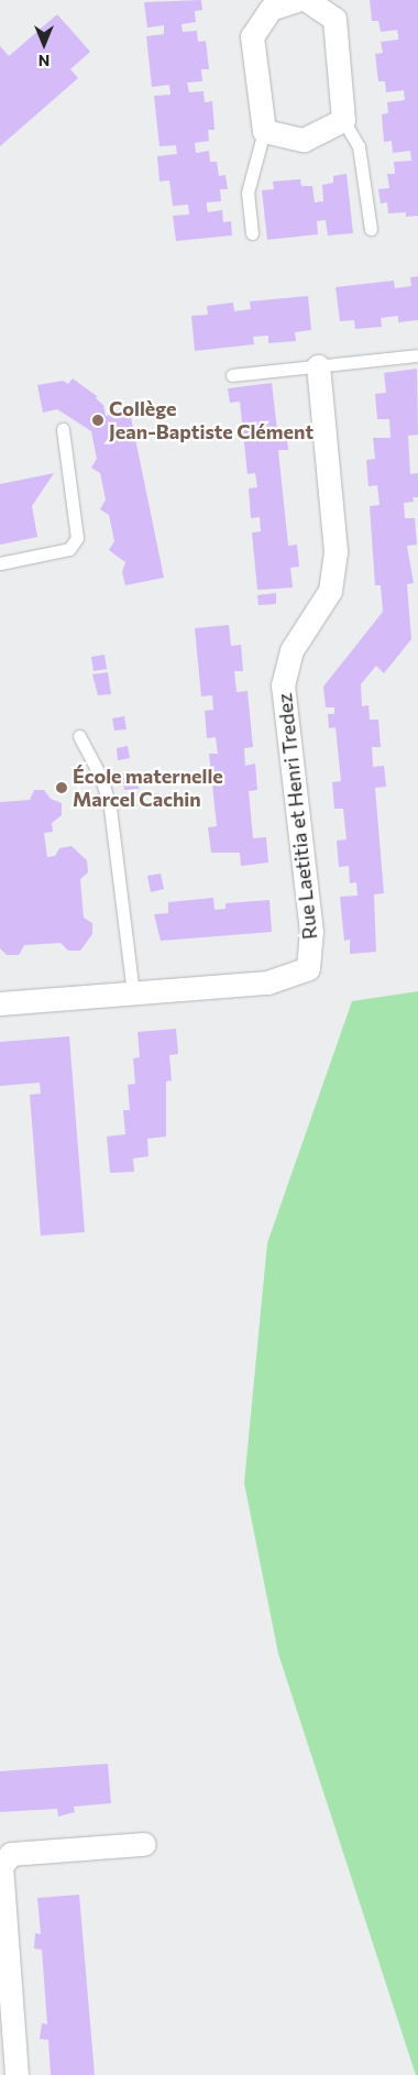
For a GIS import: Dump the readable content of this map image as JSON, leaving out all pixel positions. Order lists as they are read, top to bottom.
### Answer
{
  "streets": {
    "street": ["Rue Laetitia et Henri Tredez"]
  },
  "places": ["Collège Jean-Baptiste Clément", "École maternelle Marcel Cachin"],
  "north": "bottom"
}
